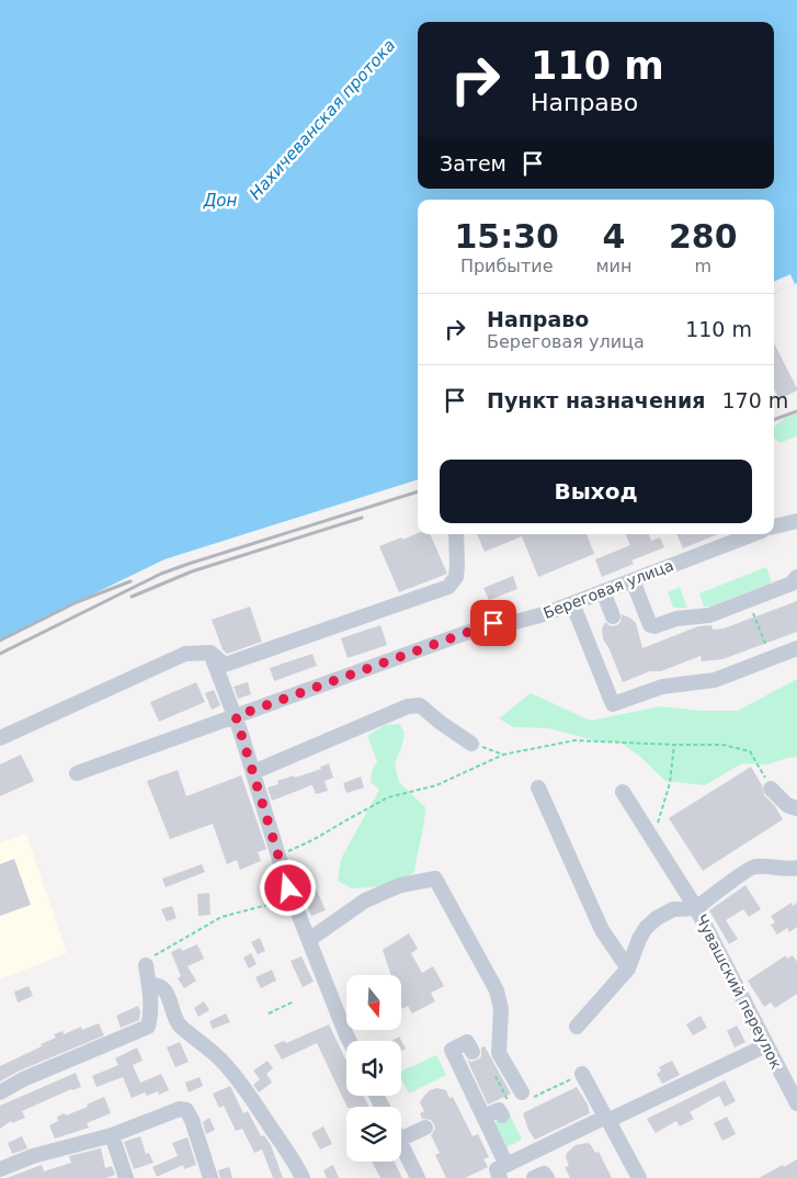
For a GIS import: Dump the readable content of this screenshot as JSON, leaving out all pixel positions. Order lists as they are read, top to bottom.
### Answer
{
  "streets": {
    "street": ["Береговая улица", "Чувашский переулок"]
  },
  "water": ["Нахичеванская протока", "Дон"],
  "north": "bottom",
  "page": {
    "turn": ["110 m", "Направо"],
    "then": "Затем",
    "eta": [
      "15:30",
      "Прибытие",
      "4",
      "мин",
      "280",
      "m"
    ],
    "list": [
      {
        "name": "Направо",
        "note": "Береговая улица",
        "value": "110 m"
      },
      {
        "name": "Пункт назначения",
        "value": "170 m"
      }
    ],
    "buttons": "Выход"
  }
}
